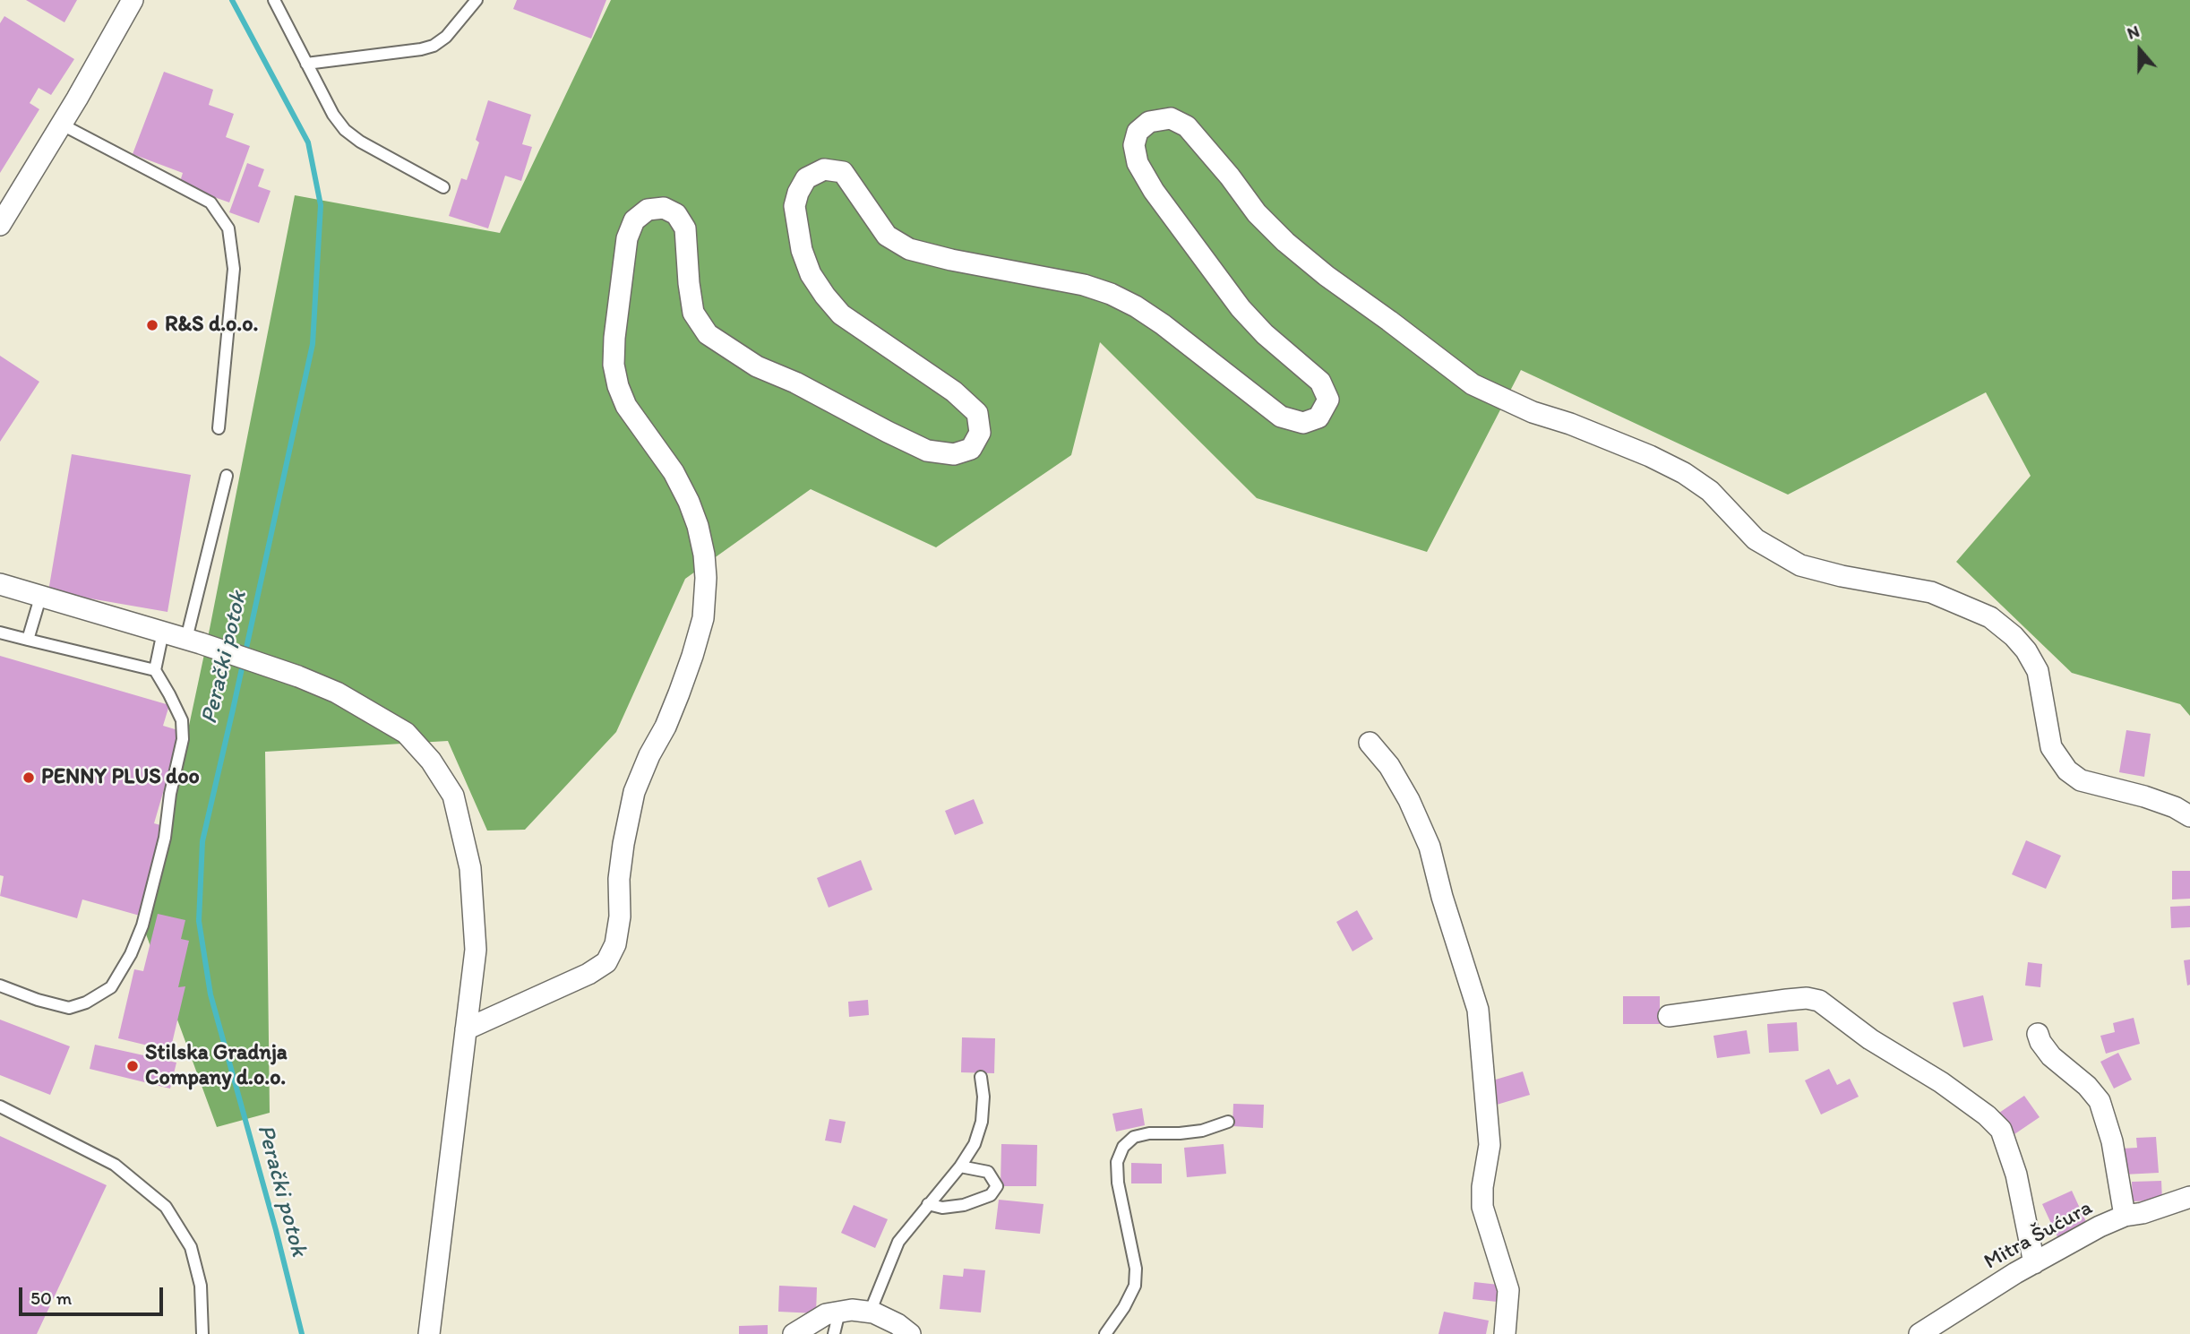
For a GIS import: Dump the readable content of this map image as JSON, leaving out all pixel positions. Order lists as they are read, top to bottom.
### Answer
{
  "streets": {
    "street": ["Mitra Šućura"]
  },
  "water": ["Perački potok"],
  "places": ["R&S d.o.o.", "PENNY PLUS doo", "Stilska Gradnja Company d.o.o."],
  "scale_bar": "50 m",
  "north": "top"
}
